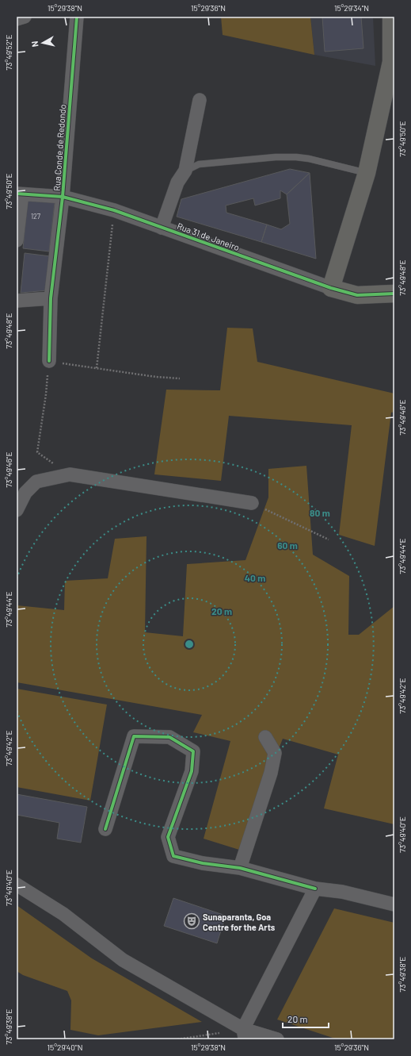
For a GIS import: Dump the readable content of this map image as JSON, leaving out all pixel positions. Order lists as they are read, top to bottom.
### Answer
{
  "streets": {
    "street": ["Rua Conde de Redondo", "Rua 31 de Janeiro"]
  },
  "crossings": [
    ["Rua Conde de Redondo", "Rua 31 de Janeiro"]
  ],
  "places": {
    "theatre": ["Sunaparanta, Goa Centre for the Arts"]
  },
  "house_numbers": ["127"],
  "scale_bar": "20 m",
  "north": "left",
  "coordinates": [
    "15°29'38\"N",
    "15°29'36\"N",
    "15°29'34\"N",
    "73°49'52\"E",
    "73°49'50\"E",
    "73°49'48\"E",
    "73°49'46\"E",
    "73°49'44\"E",
    "73°49'42\"E",
    "73°49'40\"E",
    "73°49'38\"E",
    "15°29'40\"N"
  ],
  "rings": [
    "80 m",
    "60 m",
    "40 m",
    "20 m"
  ]
}
